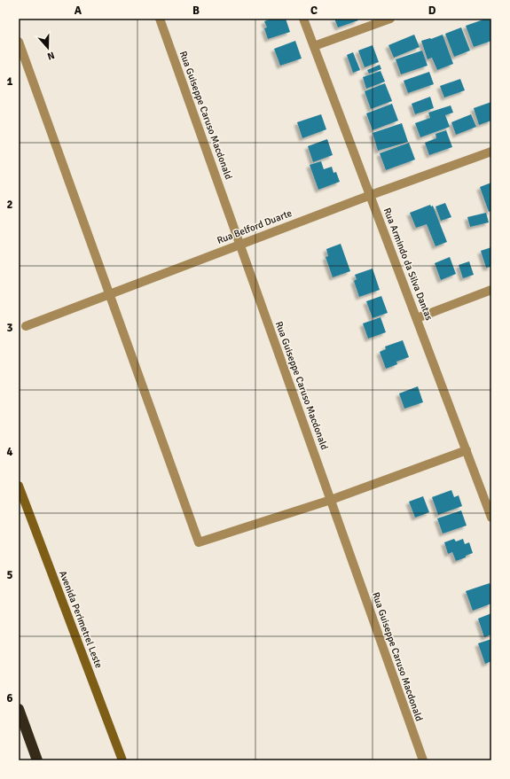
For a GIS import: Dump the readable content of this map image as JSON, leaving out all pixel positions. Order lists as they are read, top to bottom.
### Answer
{
  "streets": {
    "street": [
      "Rua Guiseppe Caruso Macdonald",
      "Rua Belford Duarte",
      "Rua Armindo da Silva Dantas",
      "Avenida Perimetrel Leste"
    ]
  },
  "crossings": [
    ["Rua Guiseppe Caruso Macdonald", "Rua Belford Duarte"],
    ["Rua Belford Duarte", "Rua Armindo da Silva Dantas"]
  ],
  "north": "bottom",
  "grid": {
    "columns": [
      "A",
      "B",
      "C",
      "D"
    ],
    "rows": [
      "1",
      "2",
      "3",
      "4",
      "5",
      "6"
    ]
  }
}
